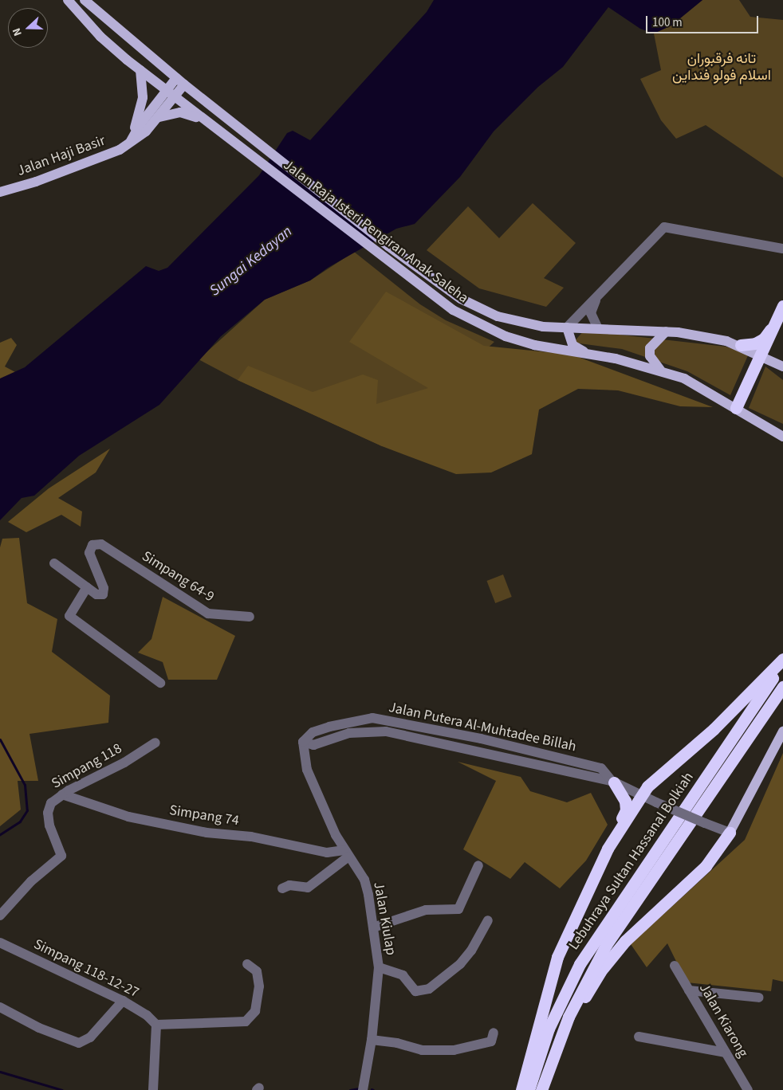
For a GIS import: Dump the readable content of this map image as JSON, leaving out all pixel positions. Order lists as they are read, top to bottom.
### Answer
{
  "streets": {
    "highway": ["Lebuhraya Sultan Hassanal Bolkiah"],
    "main road": ["Jalan Haji Basir", "Jalan Raja Isteri Pengiran Anak Saleha"],
    "street": [
      "Simpang 64-9",
      "Jalan Putera Al-Muhtadee Billah",
      "Simpang 118",
      "Simpang 74",
      "Jalan Kiulap",
      "Simpang 118-12-27",
      "Jalan Kiarong"
    ]
  },
  "crossings": [
    ["Jalan Haji Basir", "Jalan Raja Isteri Pengiran Anak Saleha"],
    ["Jalan Putera Al-Muhtadee Billah", "Jalan Kiulap"],
    ["Simpang 118", "Simpang 74"],
    ["Simpang 74", "Jalan Kiulap"]
  ],
  "water": ["Sungai Kedayan"],
  "parks": ["تانه فرقبوران اسلام فولو فنداين"],
  "scale_bar": "100 m",
  "north": "left"
}
